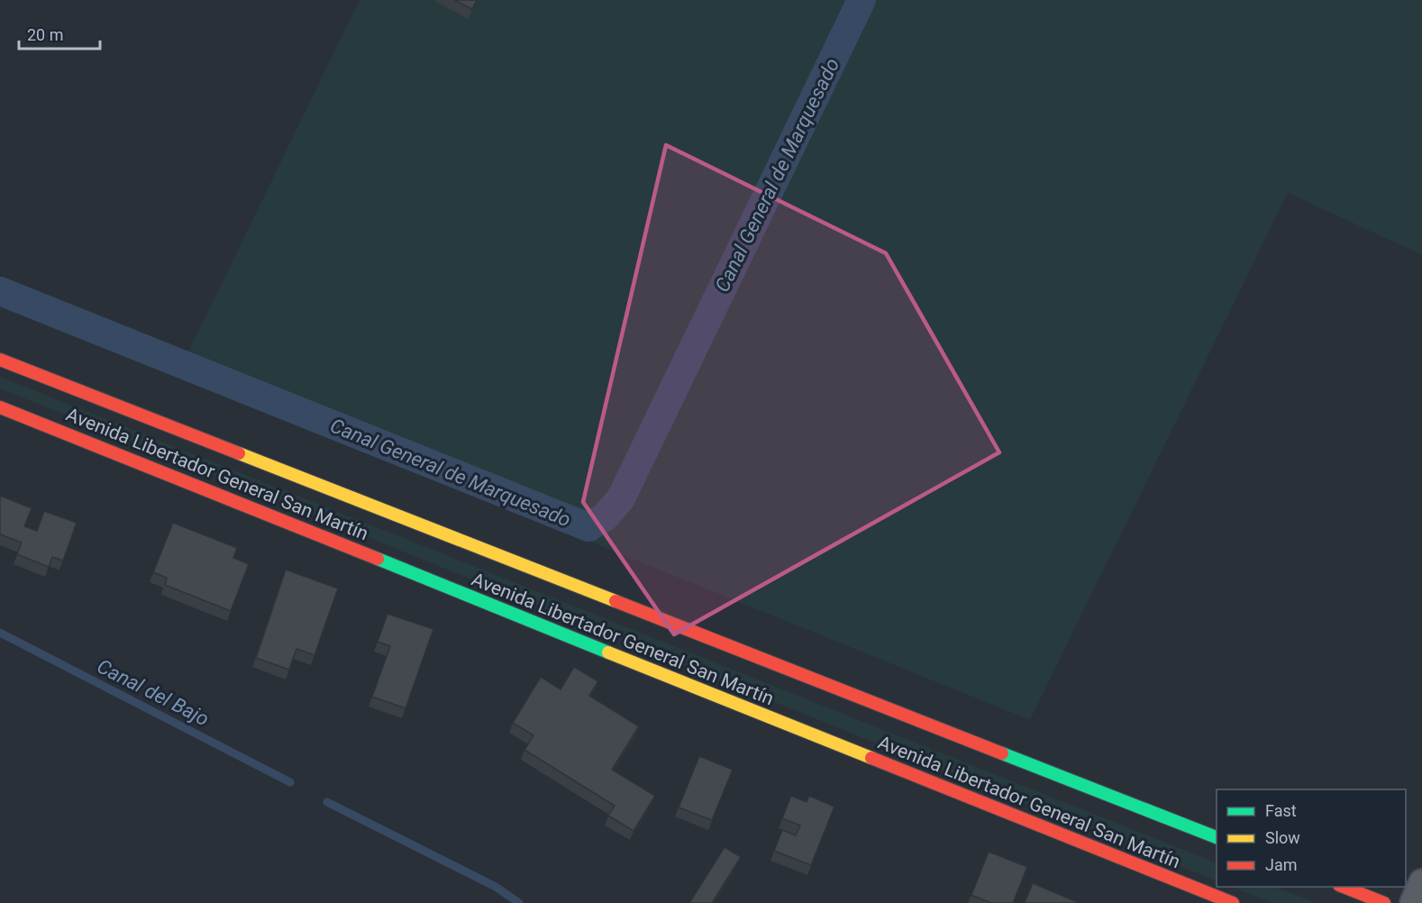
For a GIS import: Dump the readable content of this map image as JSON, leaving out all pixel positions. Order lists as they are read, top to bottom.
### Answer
{
  "streets": {
    "main road": ["Avenida Libertador General San Martín"]
  },
  "water": ["Canal General de Marquesado", "Canal del Bajo"],
  "legend": ["Fast", "Slow", "Jam"],
  "scale_bar": "20 m"
}
